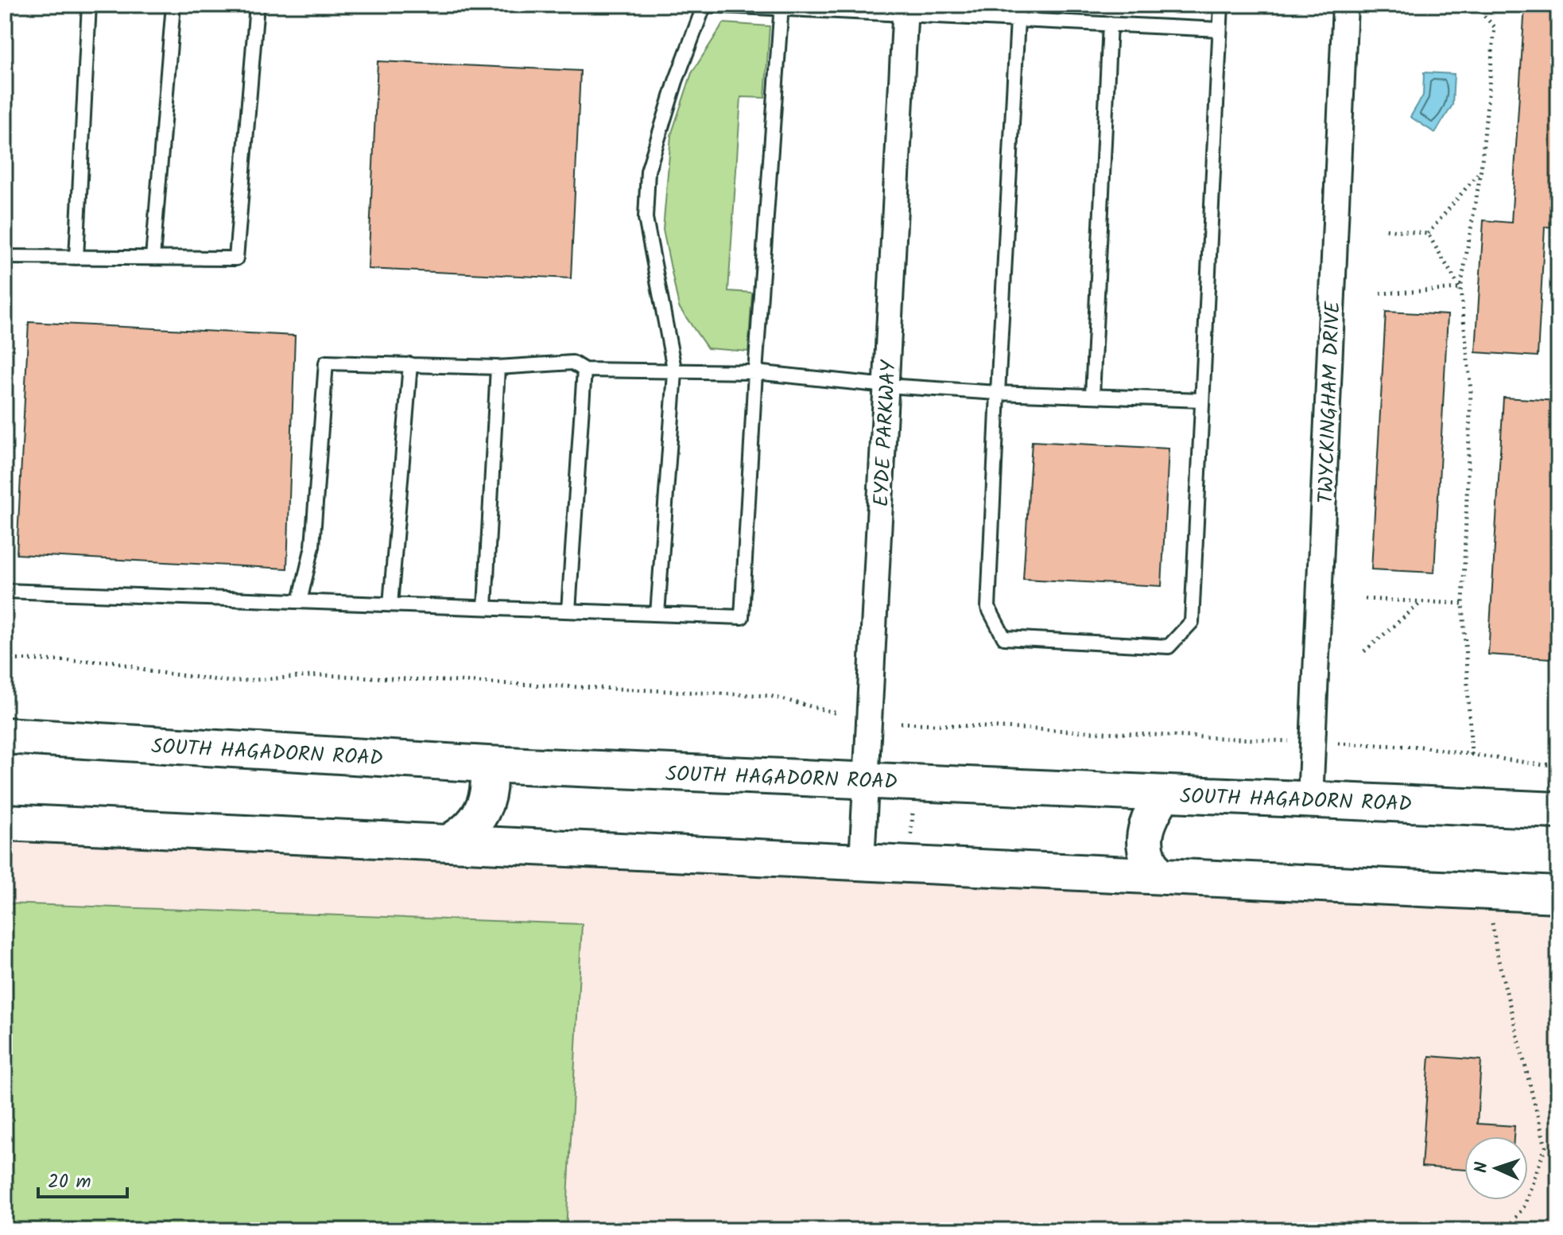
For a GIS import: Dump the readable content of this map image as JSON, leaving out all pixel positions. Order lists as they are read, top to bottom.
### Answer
{
  "streets": {
    "street": ["TWYCKINGHAM DRIVE", "EYDE PARKWAY", "SOUTH HAGADORN ROAD"]
  },
  "crossings": [
    ["TWYCKINGHAM DRIVE", "SOUTH HAGADORN ROAD"],
    ["EYDE PARKWAY", "SOUTH HAGADORN ROAD"]
  ],
  "scale_bar": "20 m",
  "north": "left"
}
